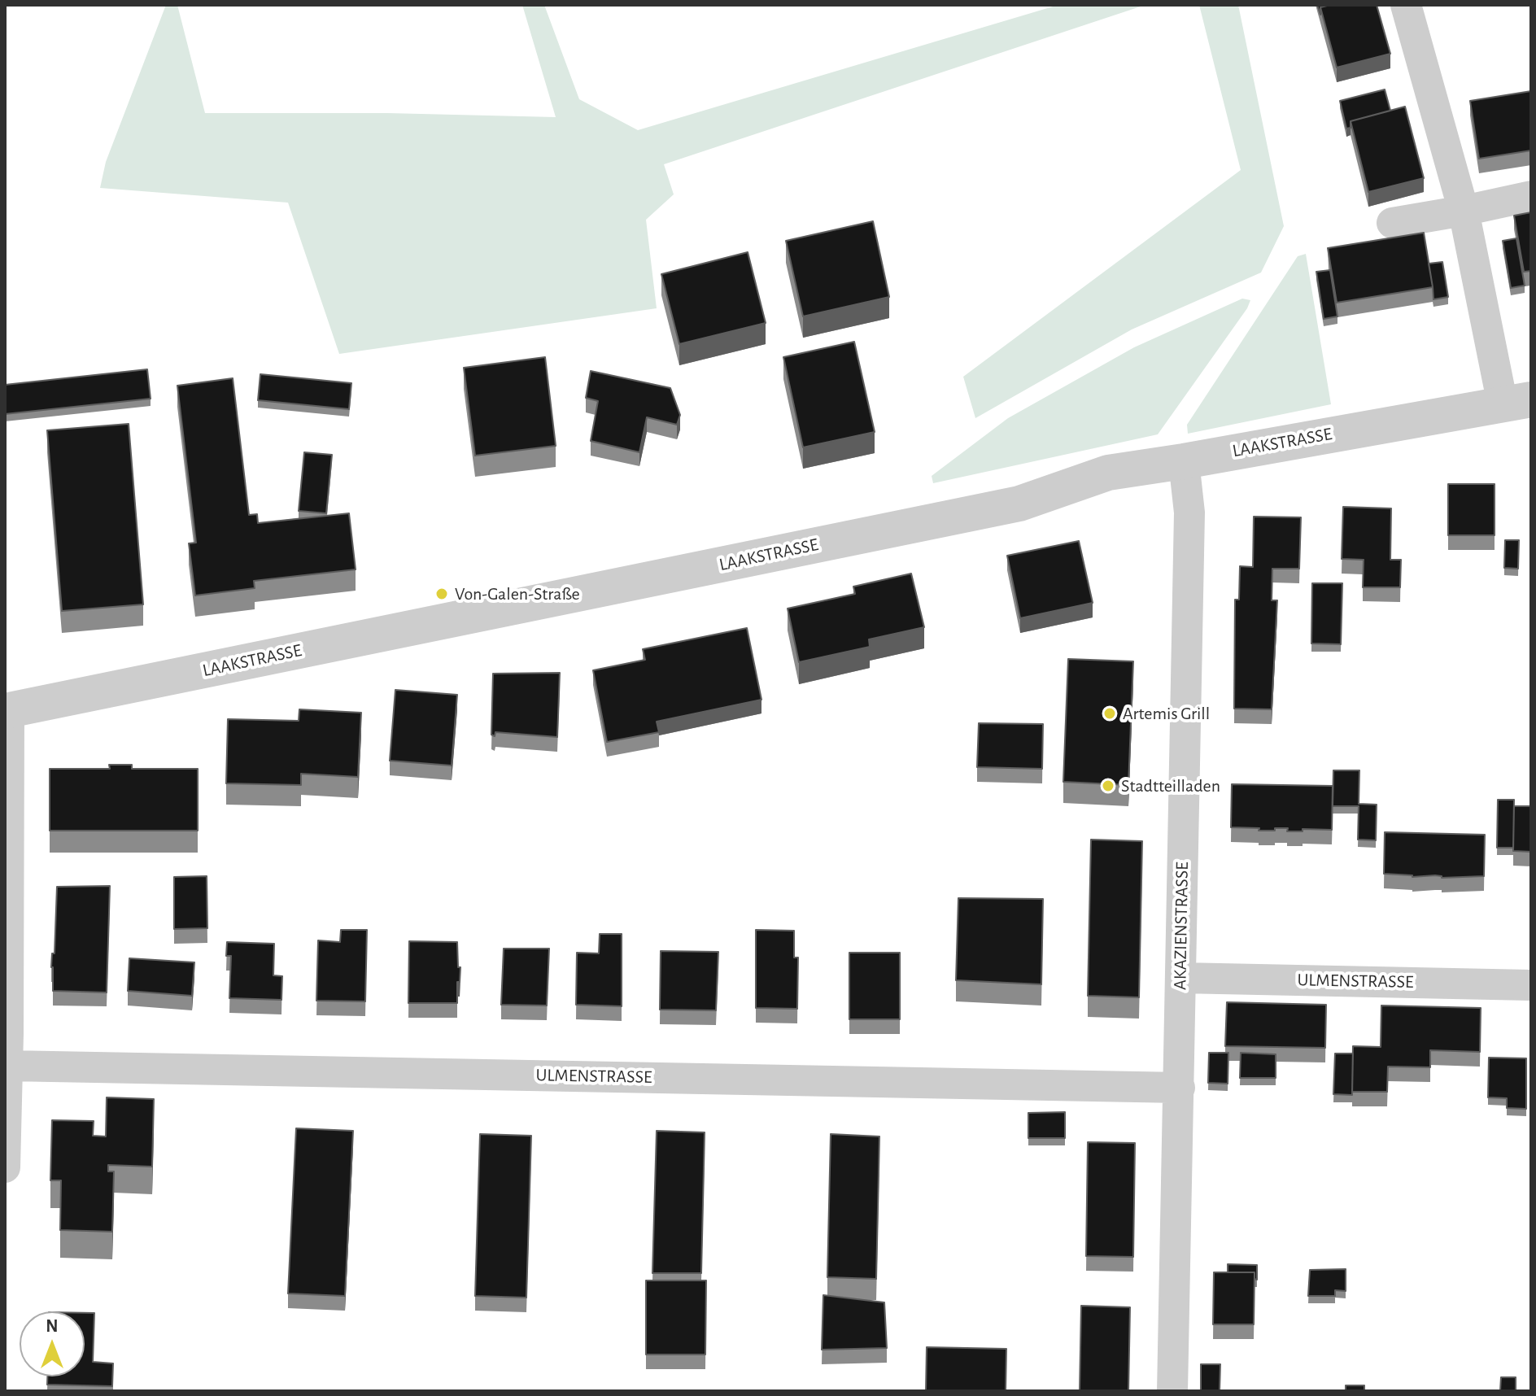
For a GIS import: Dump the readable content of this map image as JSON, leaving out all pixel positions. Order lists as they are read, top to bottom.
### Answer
{
  "streets": {
    "street": ["LAAKSTRASSE", "AKAZIENSTRASSE", "ULMENSTRASSE"]
  },
  "crossings": [
    ["LAAKSTRASSE", "AKAZIENSTRASSE"],
    ["AKAZIENSTRASSE", "ULMENSTRASSE"]
  ],
  "places": ["Von-Galen-Straße", "Artemis Grill", "Stadtteilladen"],
  "north": "top"
}
